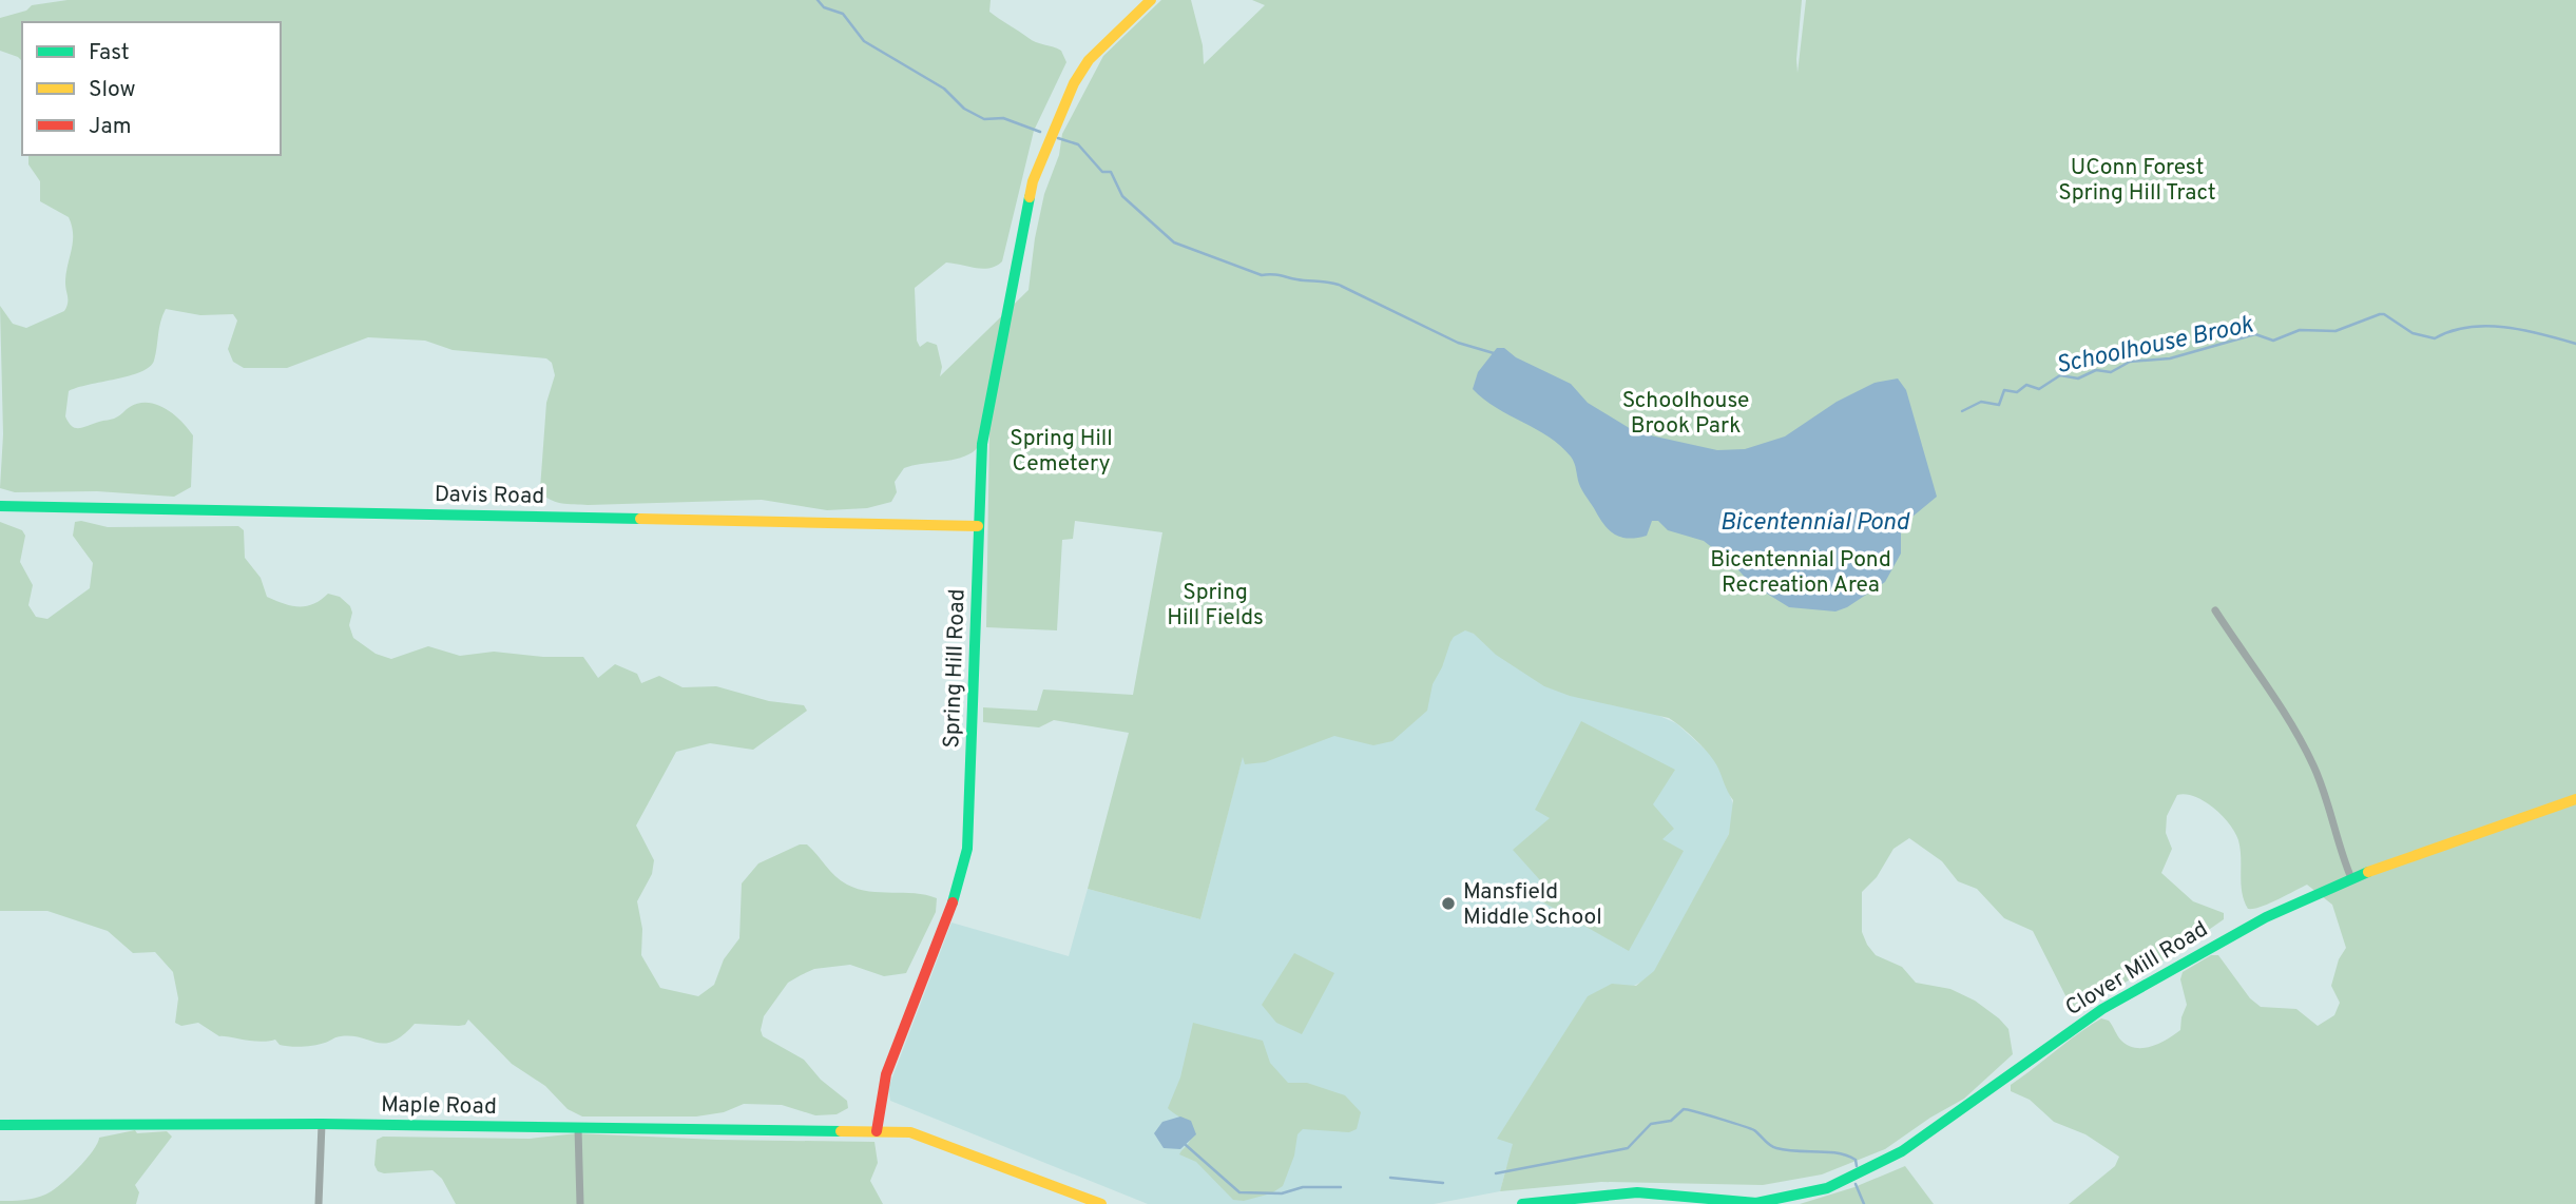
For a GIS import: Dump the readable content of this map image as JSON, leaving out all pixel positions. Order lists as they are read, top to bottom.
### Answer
{
  "streets": {
    "street": [
      "Davis Road",
      "Spring Hill Road",
      "Clover Mill Road",
      "Maple Road"
    ]
  },
  "crossings": [
    ["Davis Road", "Spring Hill Road"],
    ["Spring Hill Road", "Maple Road"]
  ],
  "water": ["Schoolhouse Brook", "Bicentennial Pond"],
  "parks": [
    "UConn Forest Spring Hill Tract",
    "Schoolhouse Brook Park",
    "Spring Hill Cemetery",
    "Bicentennial Pond Recreation Area",
    "Spring Hill Fields"
  ],
  "places": ["Mansfield Middle School"],
  "legend": ["Fast", "Slow", "Jam"]
}
